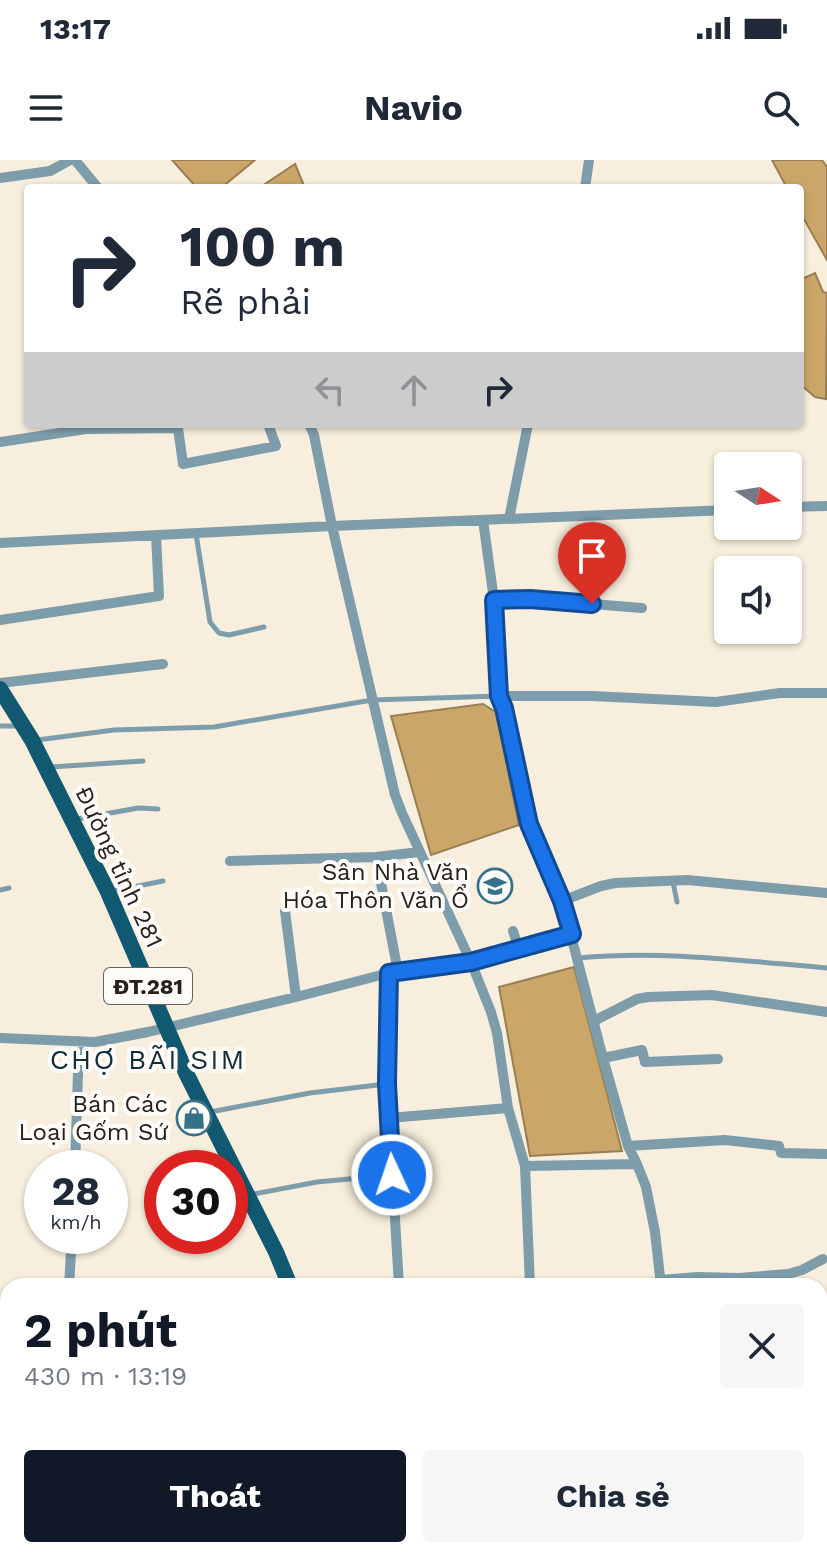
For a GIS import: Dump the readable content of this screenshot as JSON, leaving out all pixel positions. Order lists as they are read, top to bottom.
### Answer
{
  "streets": {
    "main road": ["Đường tỉnh 281", "ĐT.281"]
  },
  "districts": ["CHỢ BÃI SIM"],
  "places": {
    "school or university": ["Sân Nhà Văn Hóa Thôn Văn Ổ"],
    "shop": ["Bán Các Loại Gốm Sứ"]
  },
  "north": "right",
  "page": {
    "status": "13:17",
    "header": "Navio",
    "turn": ["100 m", "Rẽ phải"],
    "speed": "28 km/h",
    "limit": "30",
    "heading": ["2 phút", "430 m · 13:19"],
    "buttons": ["Thoát", "Chia sẻ"]
  }
}
